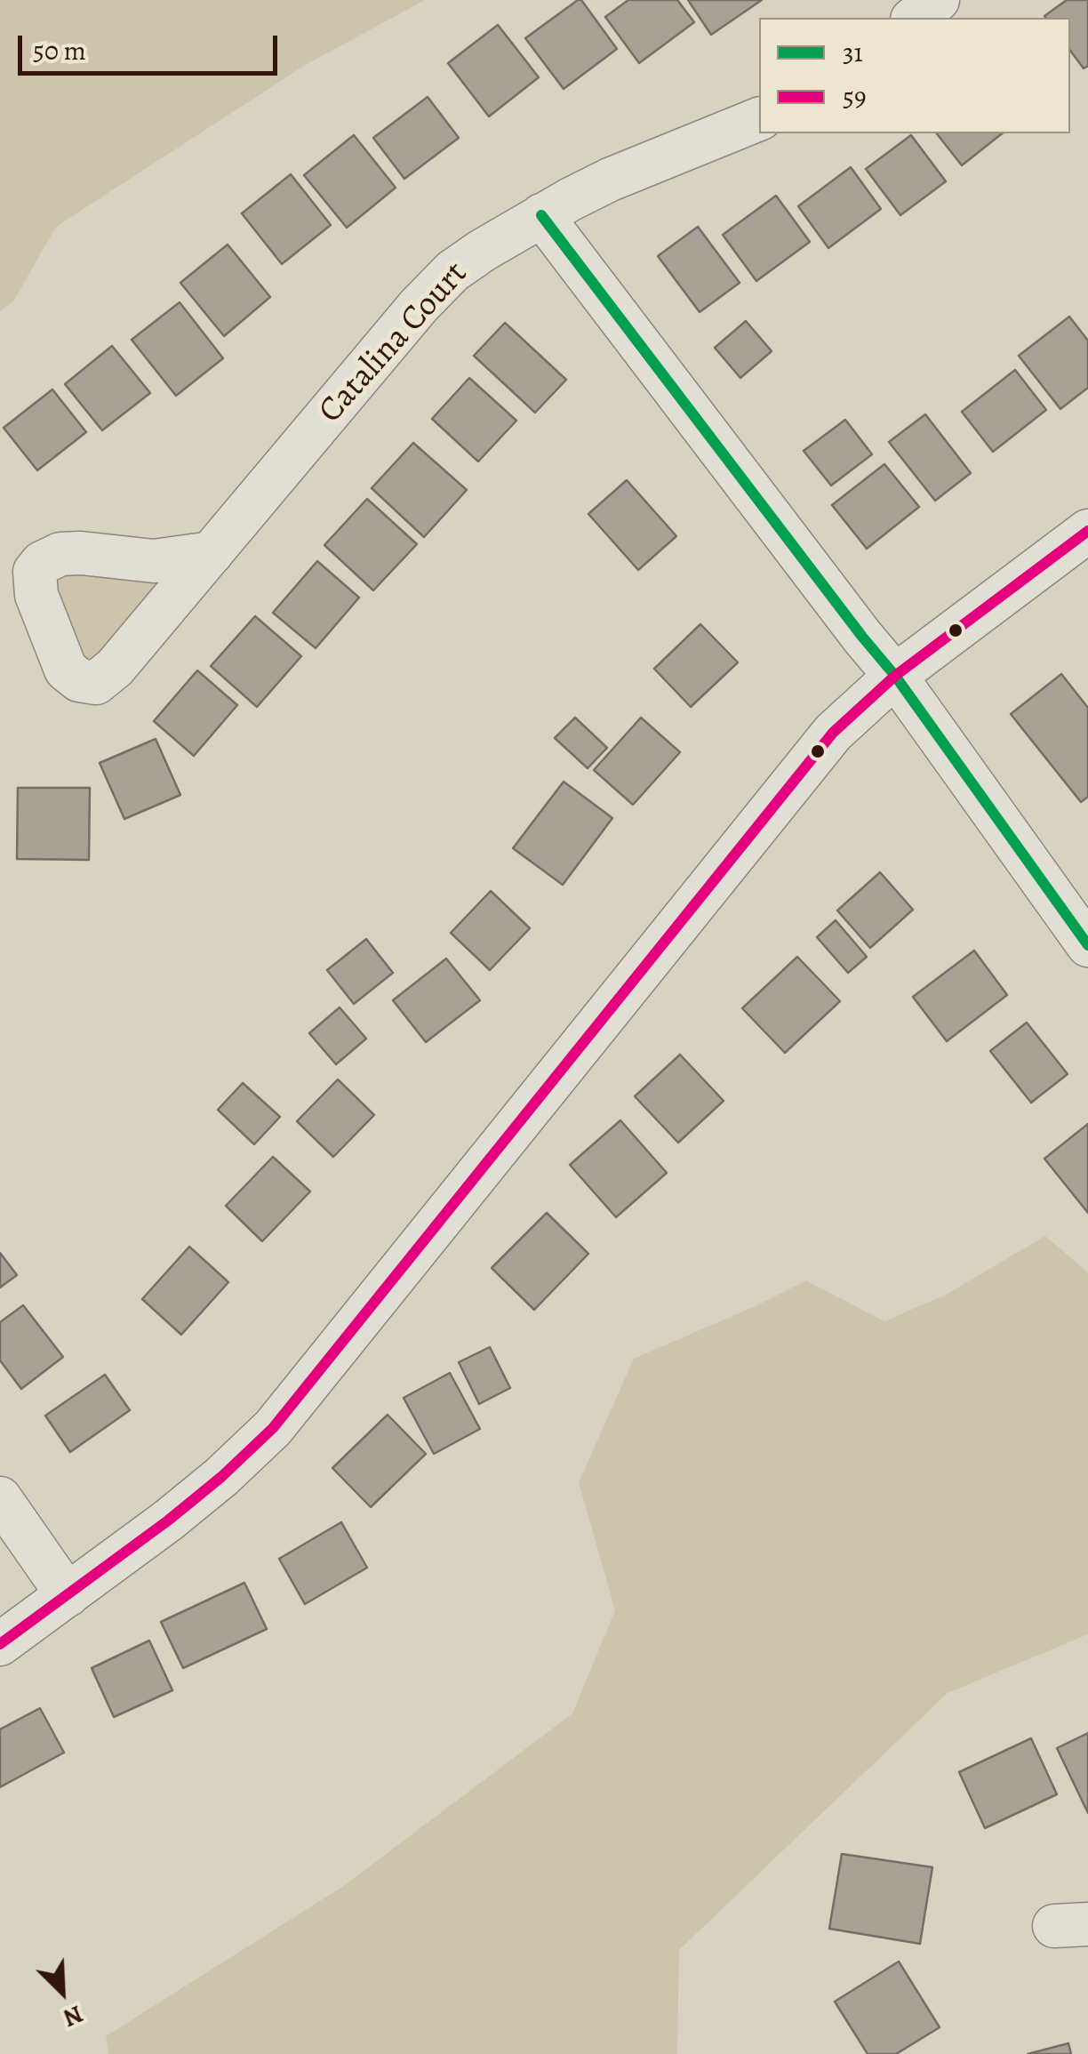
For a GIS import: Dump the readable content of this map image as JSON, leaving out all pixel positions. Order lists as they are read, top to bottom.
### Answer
{
  "streets": {
    "street": ["Catalina Court"]
  },
  "lines": ["transit line 31", "transit line 59"],
  "legend": ["31", "59"],
  "scale_bar": "50 m",
  "north": "bottom right"
}
